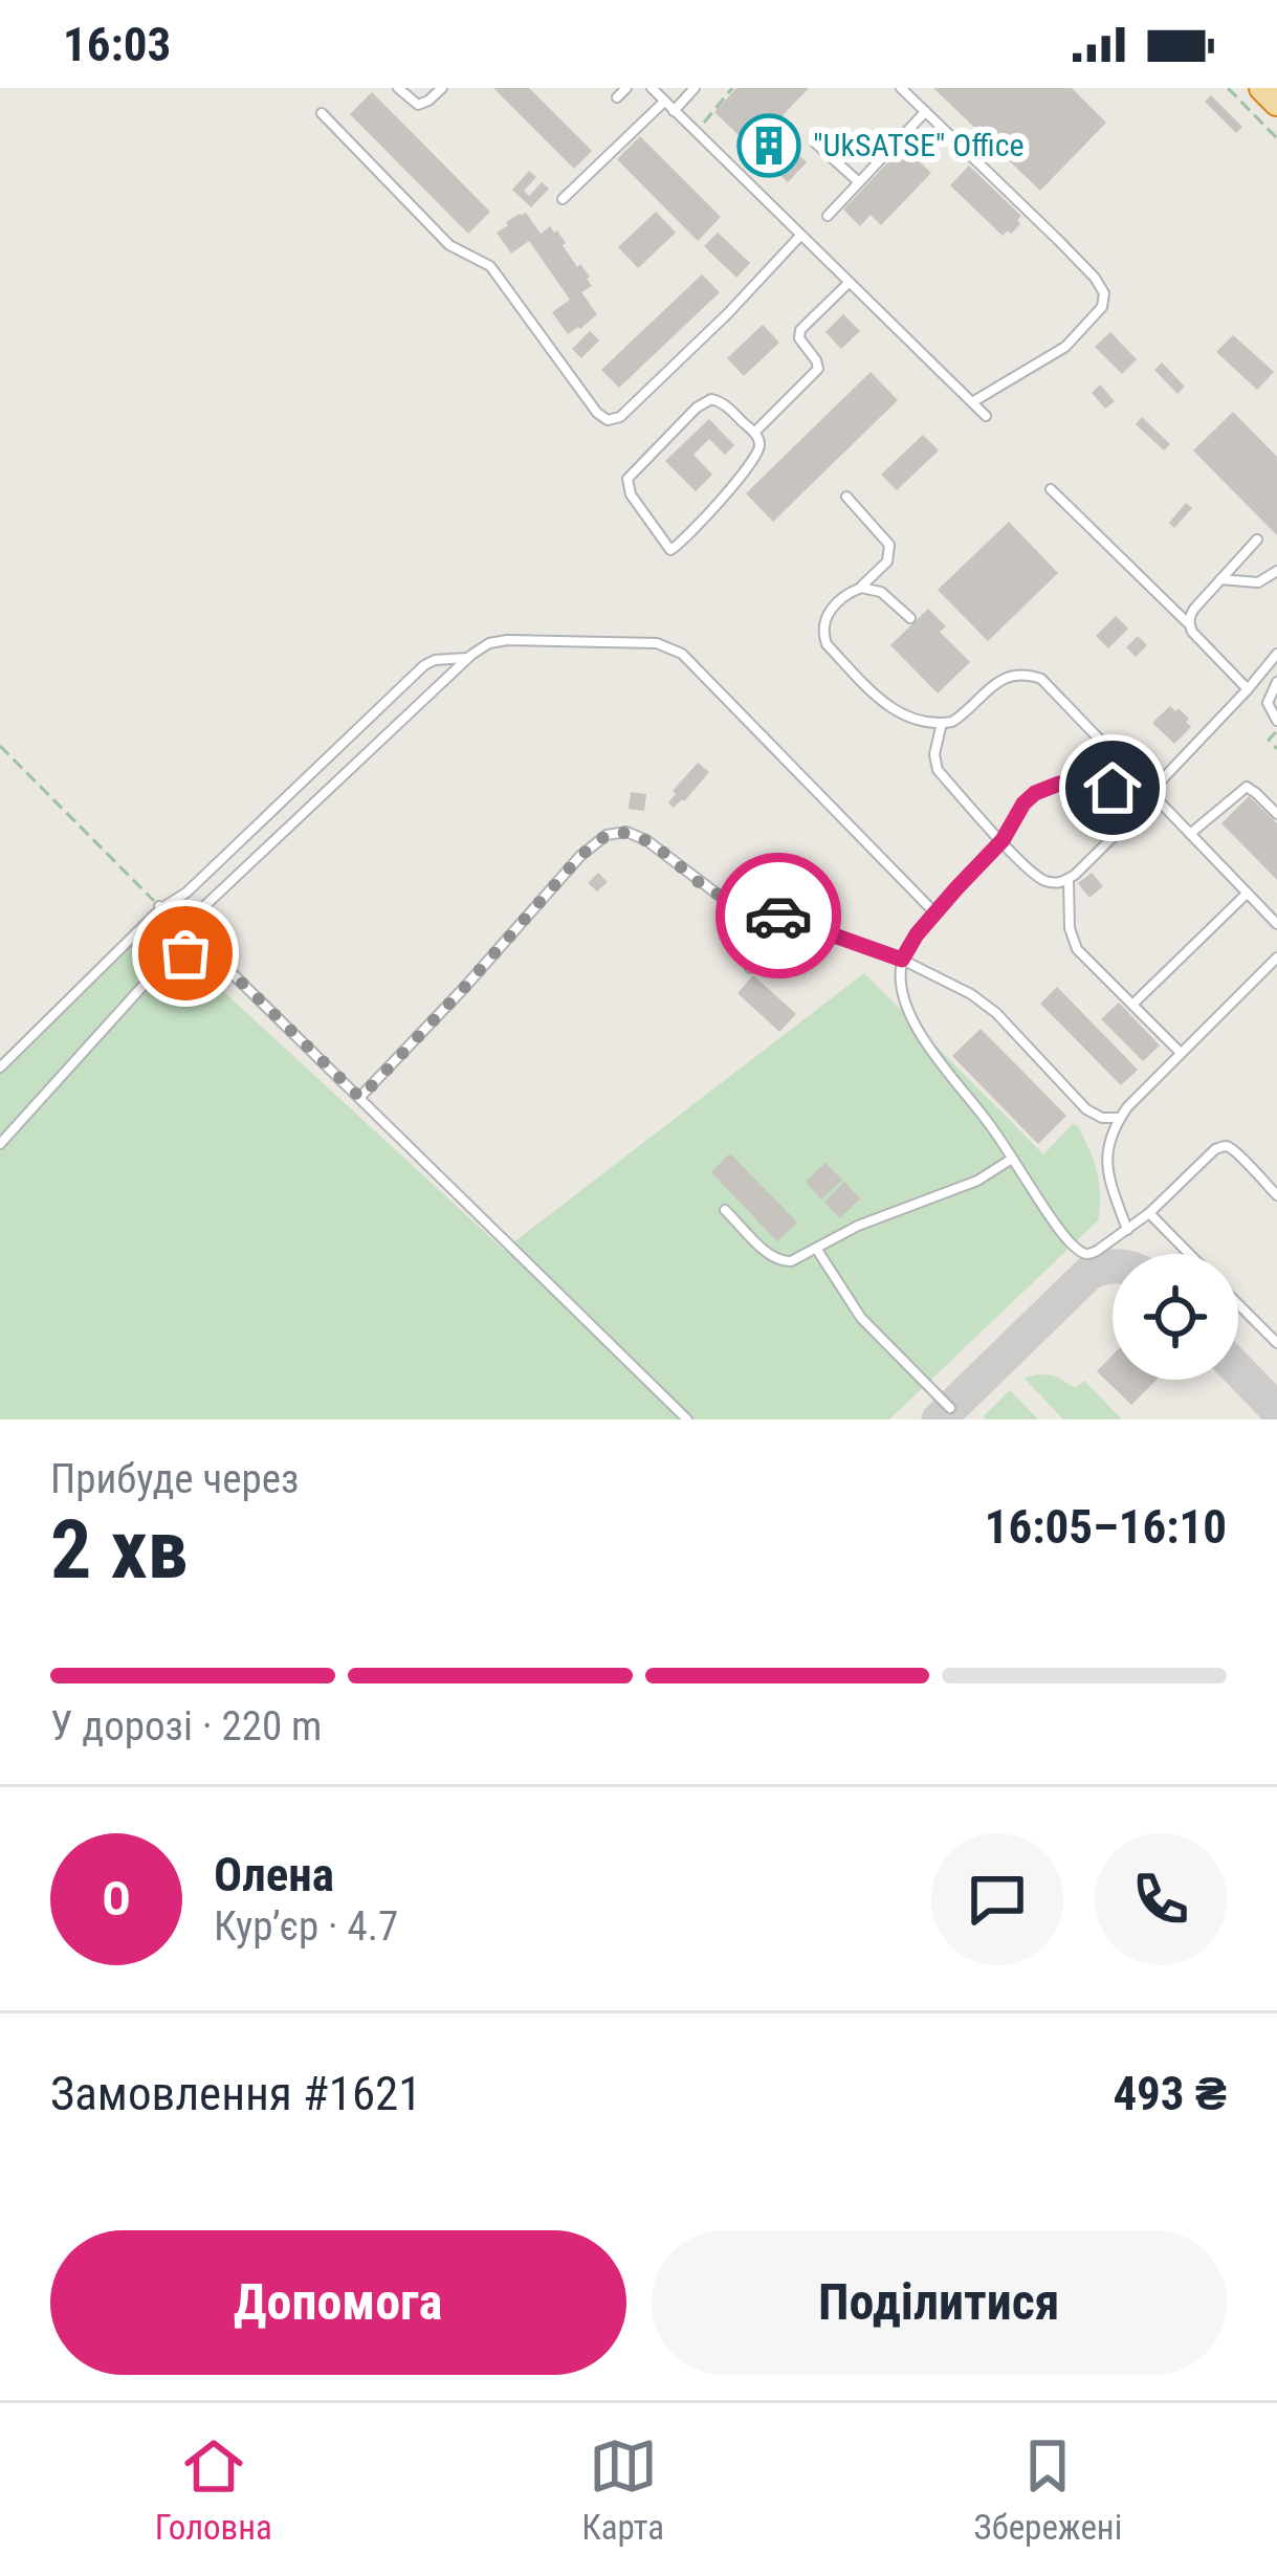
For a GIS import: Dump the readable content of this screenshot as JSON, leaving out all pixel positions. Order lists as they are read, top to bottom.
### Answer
{
  "places": {
    "building": ["\"UkSATSE\" Office"]
  },
  "page": {
    "status": "16:03",
    "heading": ["2 хв", "Прибуде через", "16:05–16:10"],
    "panel": [
      "Олена",
      "Кур’єр · 4.7",
      "Замовлення #1621",
      "493 ₴"
    ],
    "bar": "У дорозі · 220 m",
    "round": "О",
    "buttons": ["Допомога", "Поділитися"],
    "tabs": ["Головна", "Карта", "Збережені"]
  }
}
